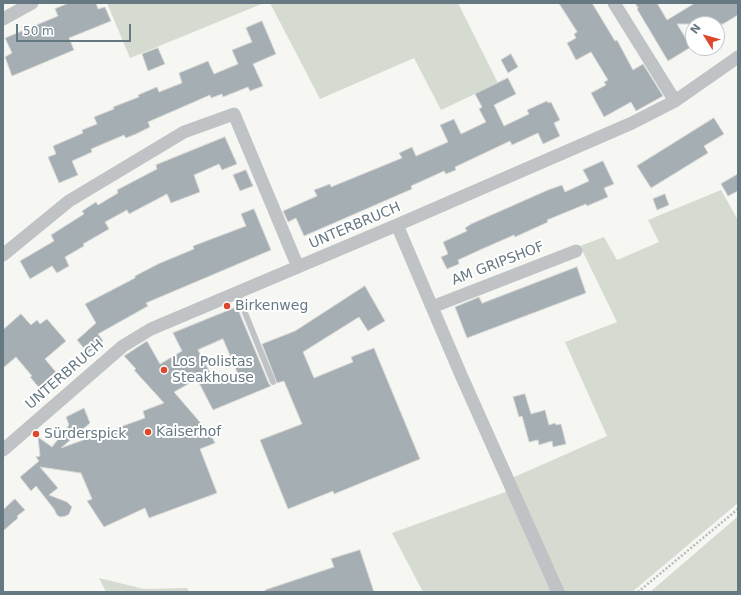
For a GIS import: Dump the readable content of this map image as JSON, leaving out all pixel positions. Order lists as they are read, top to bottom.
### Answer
{
  "streets": {
    "street": ["UNTERBRUCH", "AM GRIPSHOF"]
  },
  "places": [
    "Birkenweg",
    "Los Polistas Steakhouse",
    "Kaiserhof",
    "Sürderspick"
  ],
  "scale_bar": "50 m",
  "north": "top left"
}
